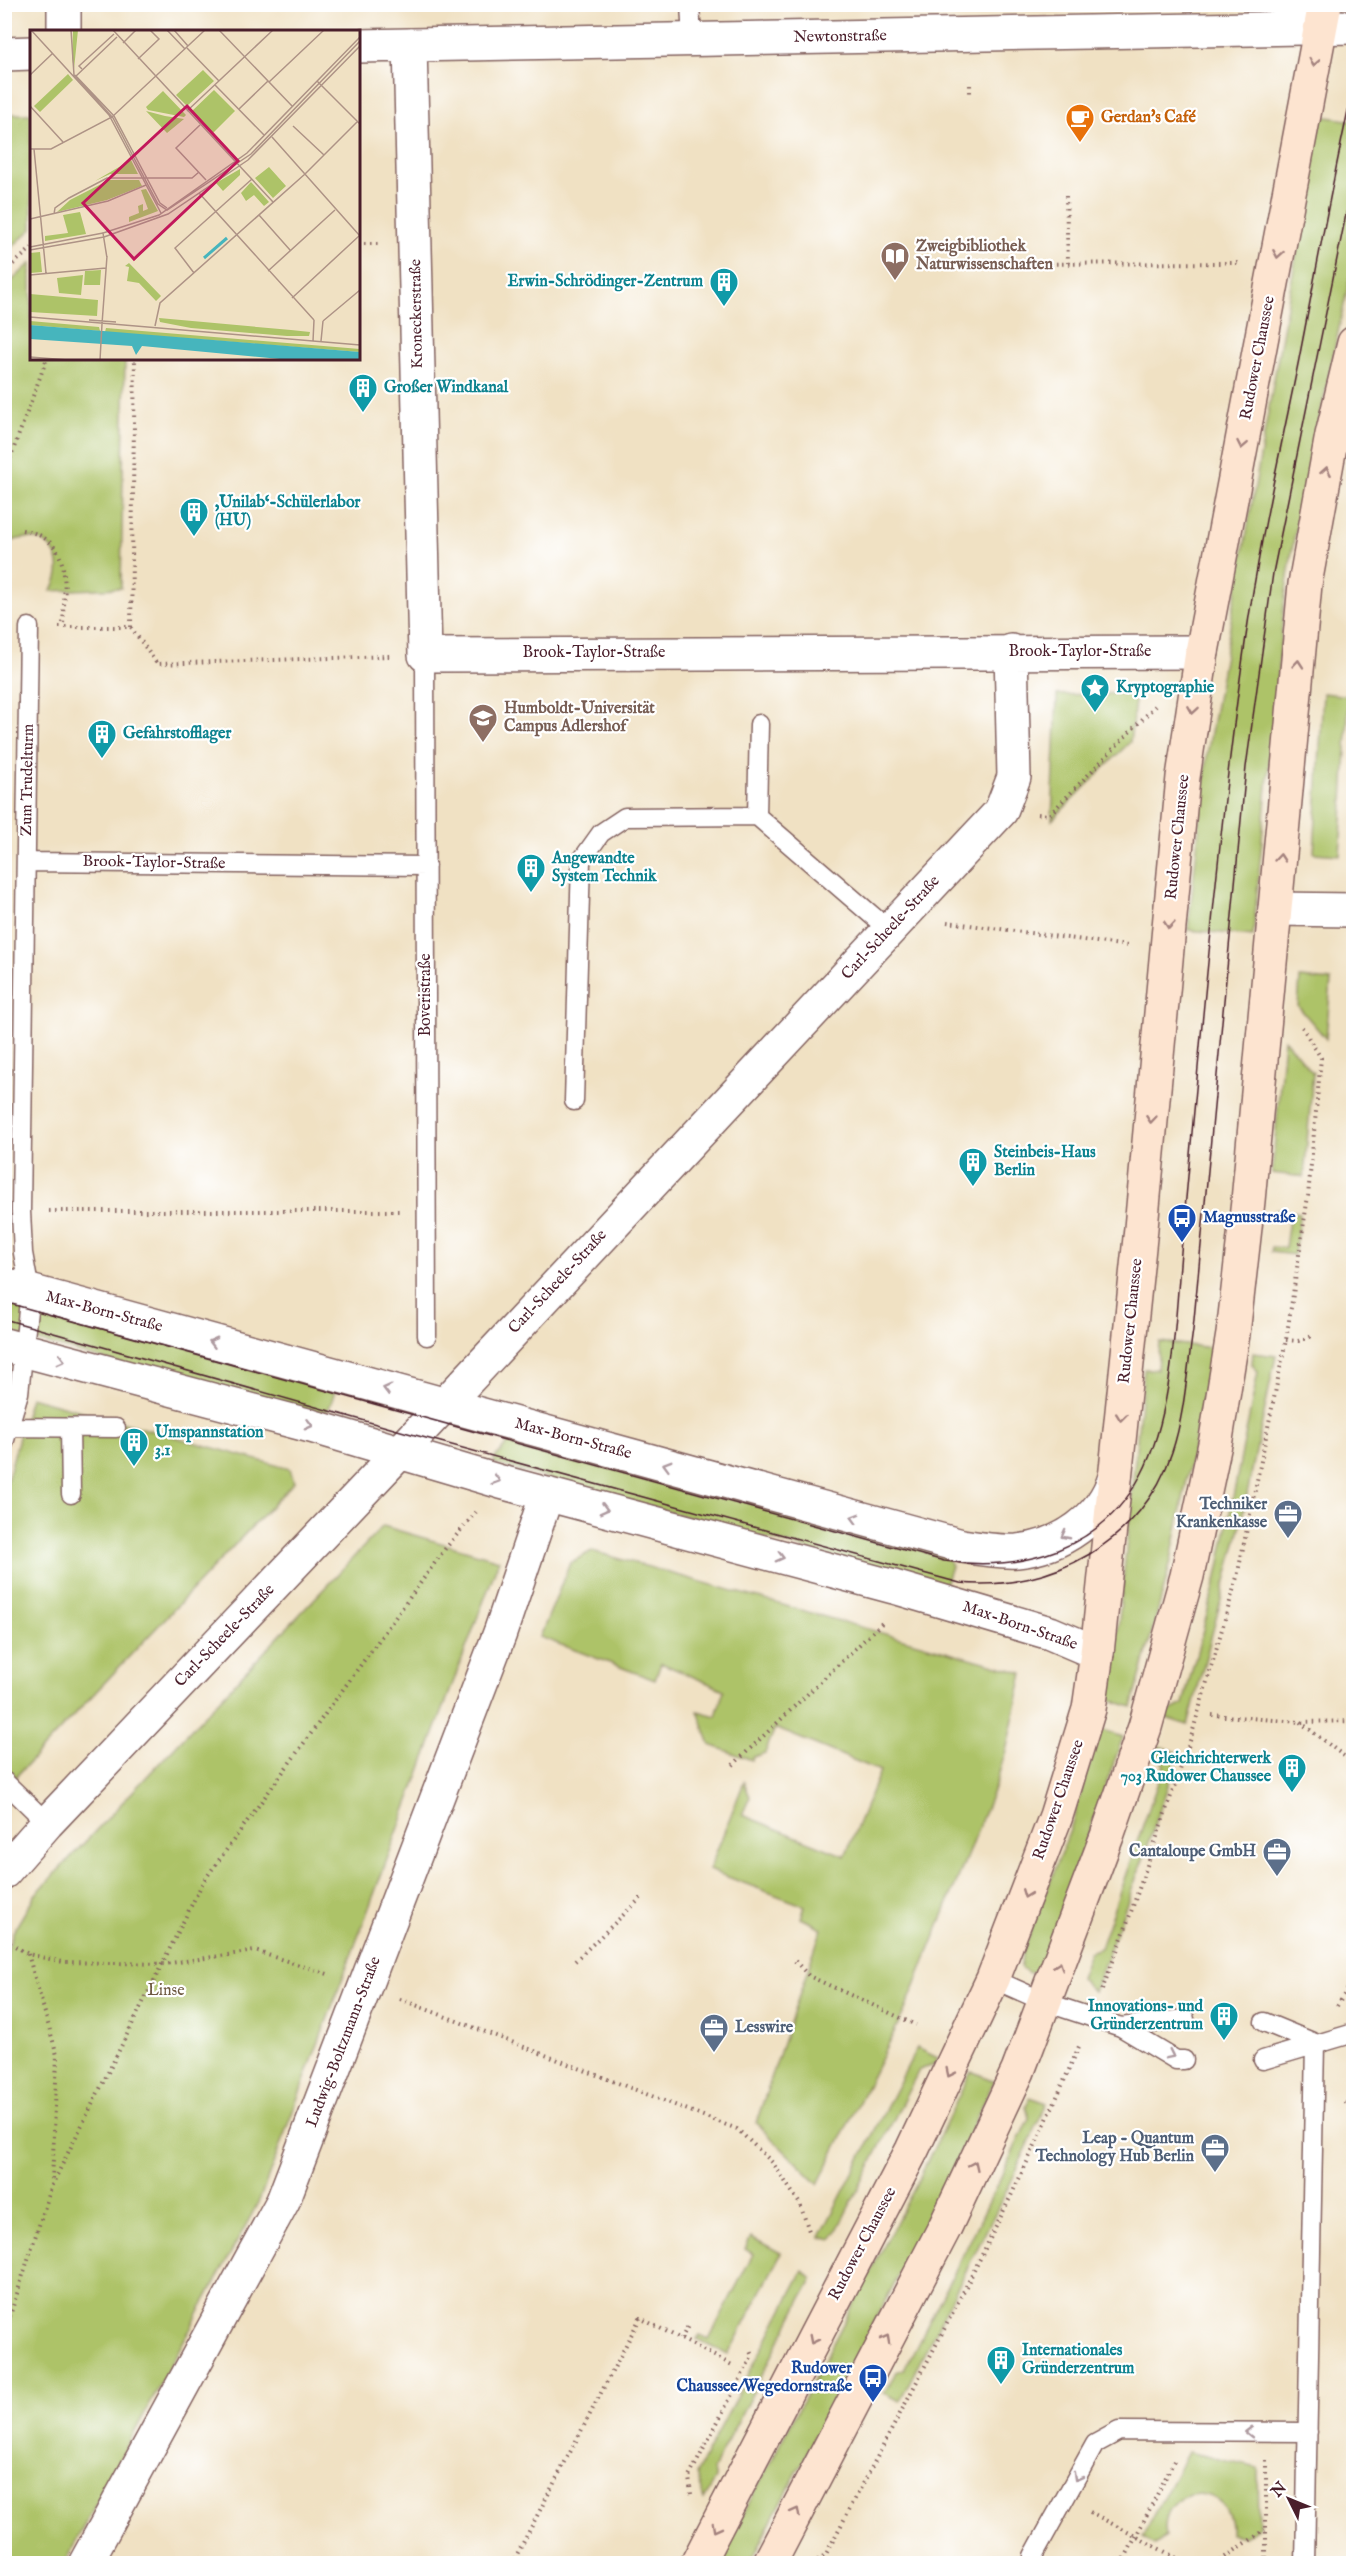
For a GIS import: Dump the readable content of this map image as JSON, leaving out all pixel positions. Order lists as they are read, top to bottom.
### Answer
{
  "streets": {
    "main road": ["Rudower Chaussee"],
    "street": [
      "Newtonstraße",
      "Kroneckerstraße",
      "Brook-Taylor-Straße",
      "Carl-Scheele-Straße",
      "Max-Born-Straße",
      "Ludwig-Boltzmann-Straße"
    ],
    "lane": ["Zum Trudelturm", "Boveristraße"]
  },
  "crossings": [
    ["Newtonstraße", "Kroneckerstraße"],
    ["Newtonstraße", "Rudower Chaussee"],
    ["Kroneckerstraße", "Brook-Taylor-Straße"],
    ["Kroneckerstraße", "Boveristraße"],
    ["Rudower Chaussee", "Brook-Taylor-Straße"],
    ["Rudower Chaussee", "Max-Born-Straße"],
    ["Brook-Taylor-Straße", "Zum Trudelturm"],
    ["Brook-Taylor-Straße", "Carl-Scheele-Straße"],
    ["Brook-Taylor-Straße", "Boveristraße"],
    ["Zum Trudelturm", "Max-Born-Straße"],
    ["Carl-Scheele-Straße", "Max-Born-Straße"],
    ["Max-Born-Straße", "Ludwig-Boltzmann-Straße"]
  ],
  "parks": ["Linse"],
  "places": {
    "cafe": ["Gerdan's Café"],
    "library": ["Zweigbibliothek Naturwissenschaften"],
    "building": [
      "Erwin-Schrödinger-Zentrum",
      "Großer Windkanal",
      "‚Unilab‘-Schülerlabor (HU)",
      "Gefahrstofflager",
      "Angewandte System Technik",
      "Steinbeis-Haus Berlin",
      "Umspannstation 3.1",
      "Gleichrichterwerk 703 Rudower Chaussee",
      "Innovations- und Gründerzentrum",
      "Internationales Gründerzentrum"
    ],
    "place": ["Kryptographie"],
    "school or university": ["Humboldt-Universität Campus Adlershof"],
    "bus stop": ["Magnusstraße", "Rudower Chaussee/Wegedornstraße"],
    "office": [
      "Techniker Krankenkasse",
      "Cantaloupe GmbH",
      "Lesswire",
      "Leap - Quantum Technology Hub Berlin"
    ]
  },
  "north": "top left"
}
